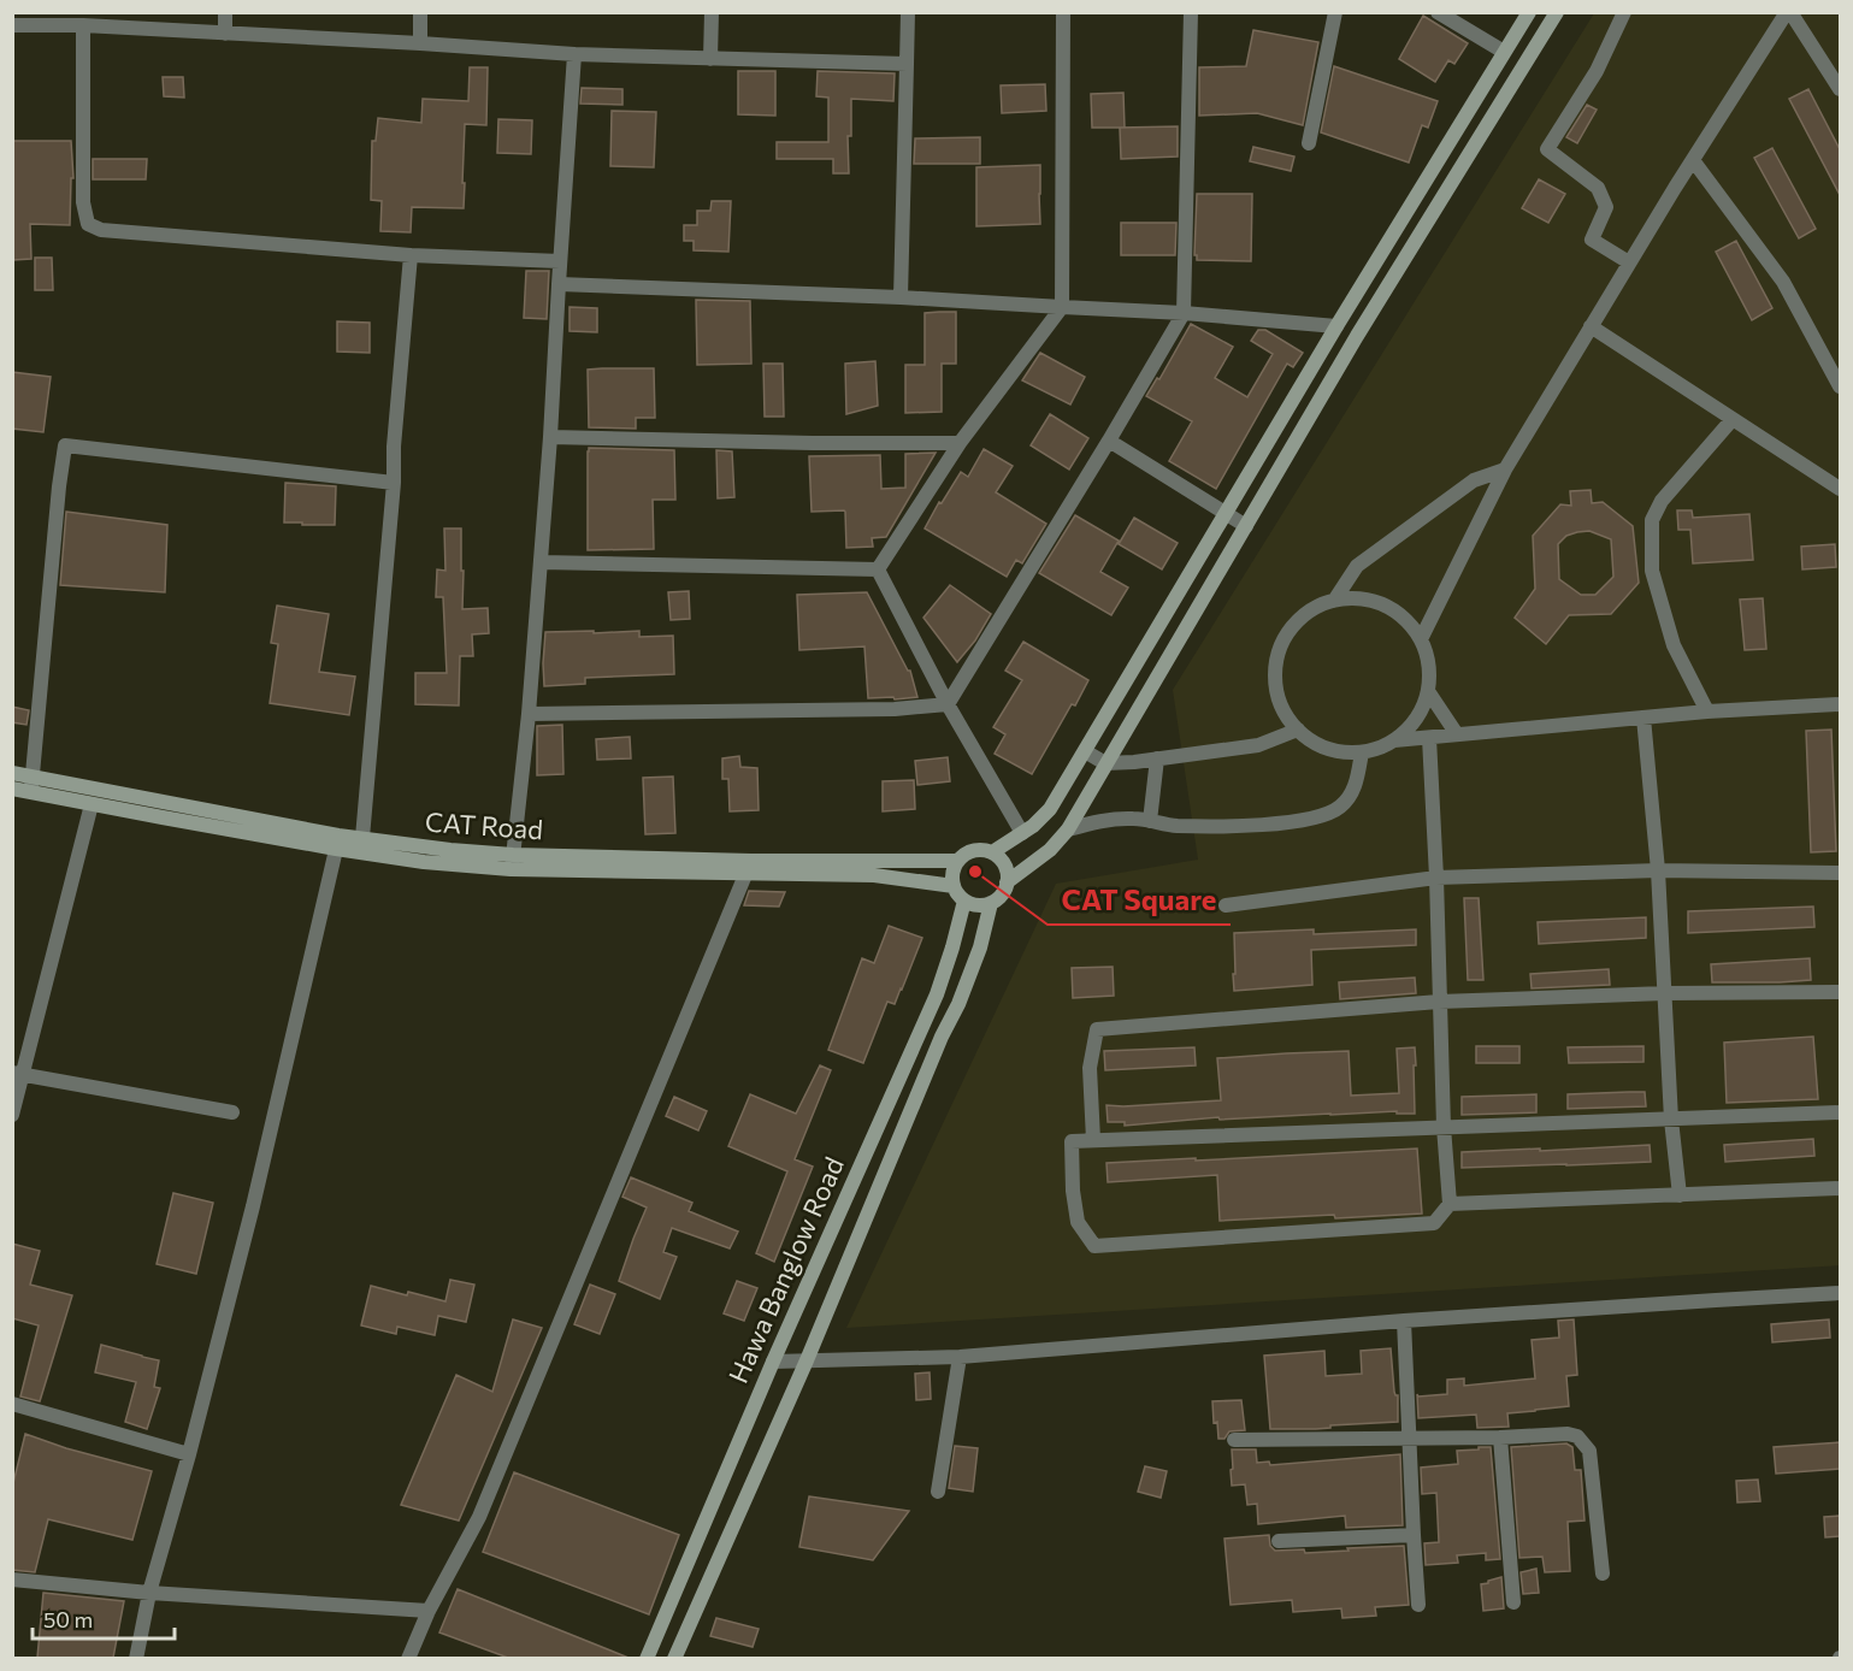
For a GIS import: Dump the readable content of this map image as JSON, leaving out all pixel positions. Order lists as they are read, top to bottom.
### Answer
{
  "streets": {
    "street": ["CAT Road", "Hawa Banglow Road"]
  },
  "crossings": [
    ["CAT Road", "Hawa Banglow Road"]
  ],
  "places": ["CAT Square"],
  "scale_bar": "50 m"
}
